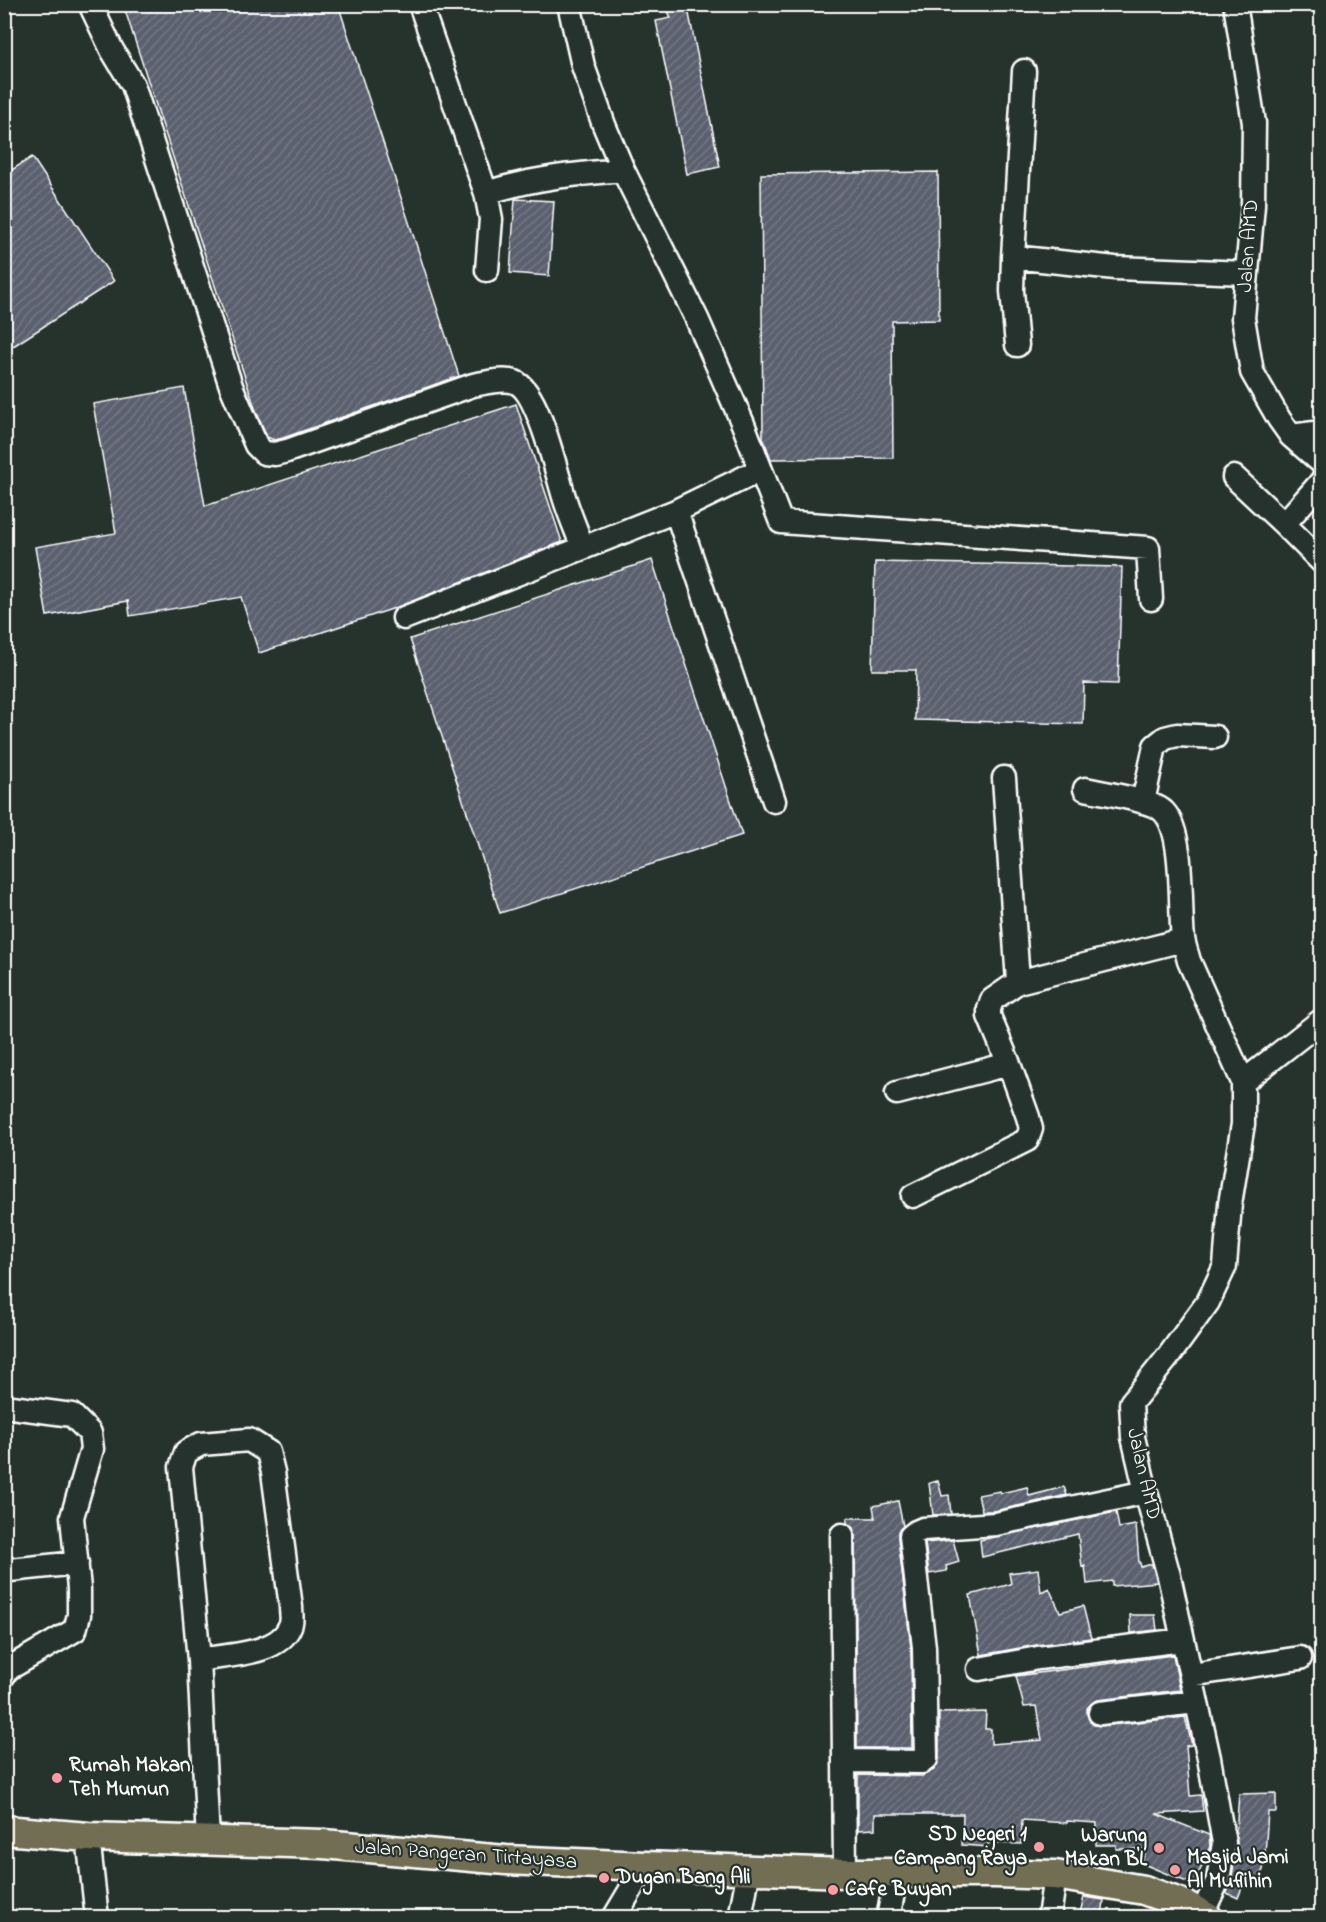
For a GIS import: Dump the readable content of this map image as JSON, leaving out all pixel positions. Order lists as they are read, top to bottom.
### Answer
{
  "streets": {
    "main road": ["Jalan Pangeran Tirtayasa"],
    "street": ["Jalan AMD"]
  },
  "crossings": [
    ["Jalan AMD", "Jalan Pangeran Tirtayasa"]
  ],
  "places": [
    "Rumah Makan Teh Mumun",
    "SD Negeri 1 Campang Raya",
    "Warung Makan BL",
    "Masjid Jami Al Muflihin",
    "Dugan Bang Ali",
    "Cafe Buyan"
  ]
}
